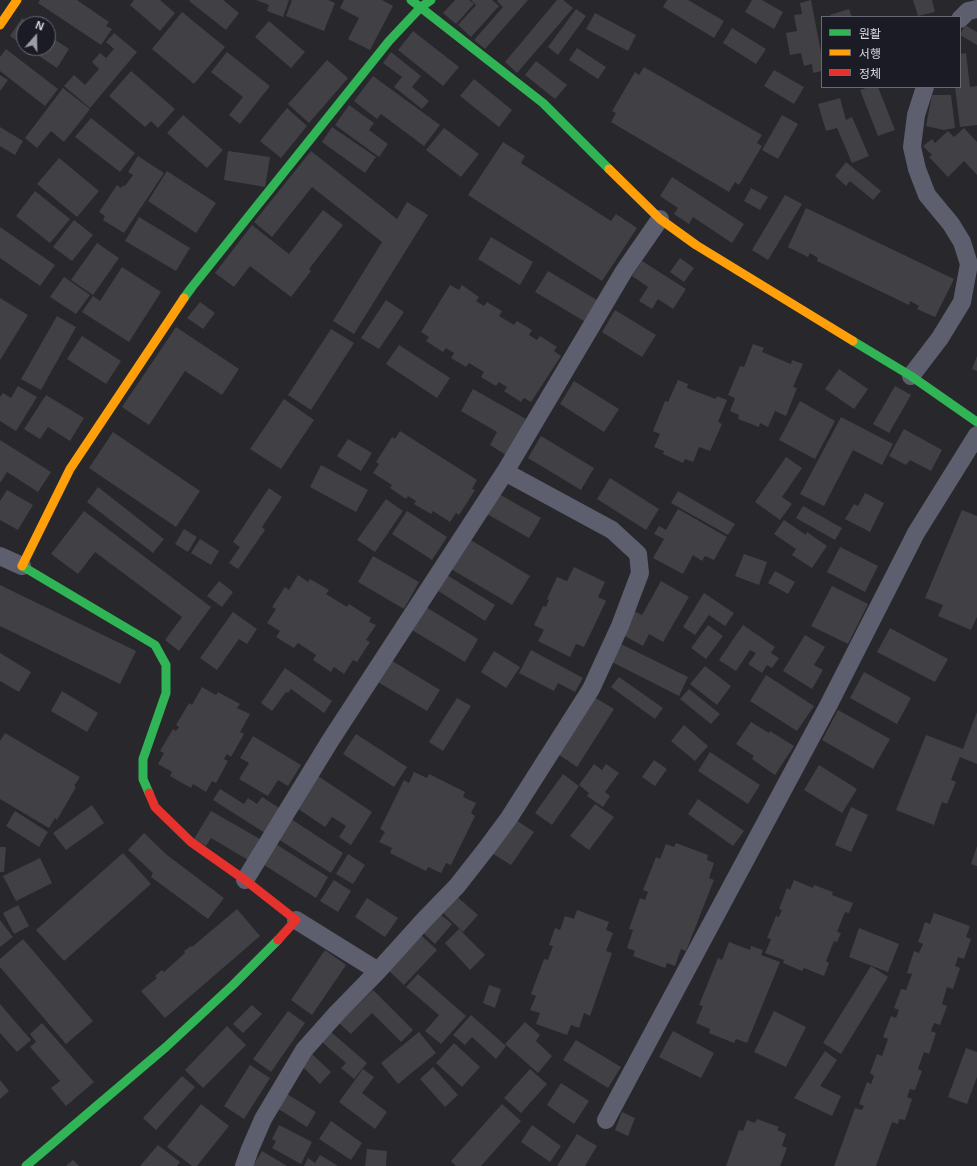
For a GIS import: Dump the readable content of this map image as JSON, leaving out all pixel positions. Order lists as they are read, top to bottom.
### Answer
{
  "legend": ["원활", "서행", "정체"],
  "north": "top"
}
